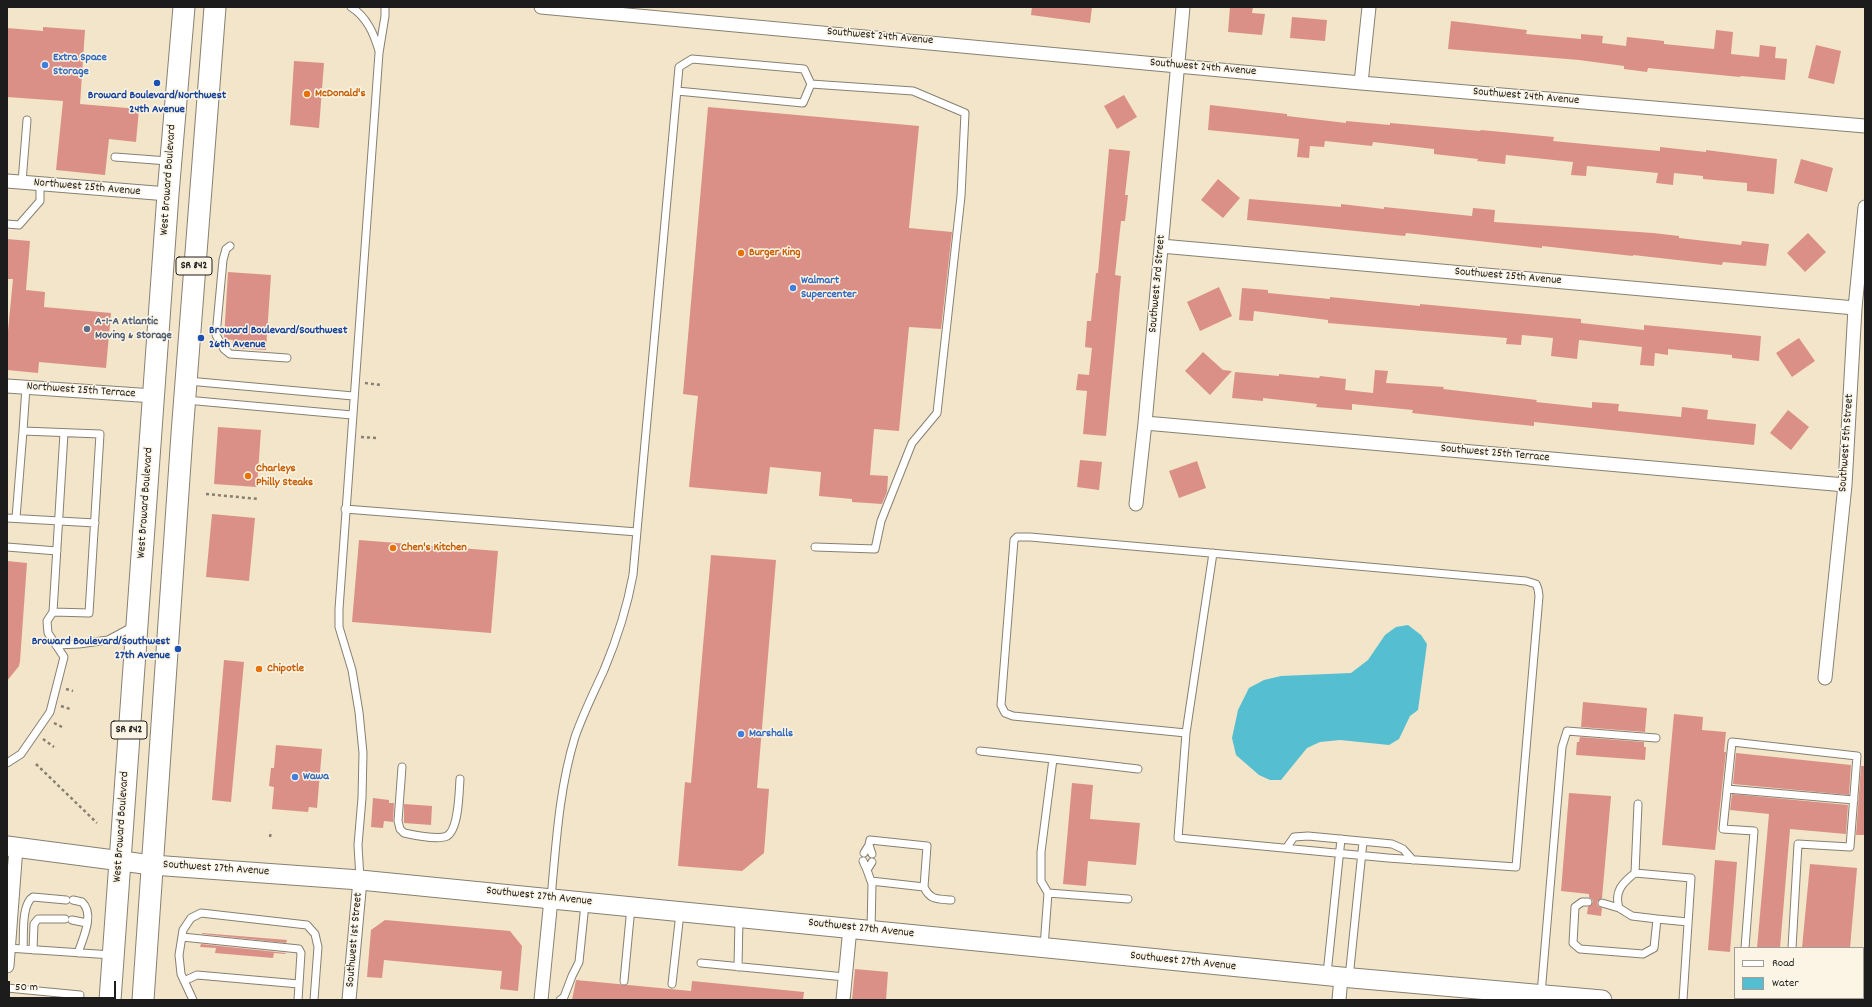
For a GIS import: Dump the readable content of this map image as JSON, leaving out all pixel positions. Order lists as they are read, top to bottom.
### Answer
{
  "streets": {
    "main road": ["West Broward Boulevard", "SR 842"],
    "street": [
      "Southwest 24th Avenue",
      "Northwest 25th Avenue",
      "Southwest 25th Avenue",
      "Southwest 3rd Street",
      "Northwest 25th Terrace",
      "Southwest 5th Street",
      "Southwest 25th Terrace",
      "Southwest 27th Avenue",
      "Southwest 1st Street"
    ]
  },
  "crossings": [
    ["Southwest 24th Avenue", "Southwest 3rd Street"],
    ["West Broward Boulevard", "Northwest 25th Avenue"],
    ["West Broward Boulevard", "Northwest 25th Terrace"],
    ["West Broward Boulevard", "Southwest 27th Avenue"],
    ["SR 842", "Southwest 27th Avenue"],
    ["Southwest 25th Avenue", "Southwest 3rd Street"],
    ["Southwest 25th Avenue", "Southwest 5th Street"],
    ["Southwest 3rd Street", "Southwest 25th Terrace"],
    ["Southwest 5th Street", "Southwest 25th Terrace"],
    ["Southwest 27th Avenue", "Southwest 1st Street"]
  ],
  "places": [
    "Extra Space Storage",
    "Broward Boulevard/Northwest 24th Avenue",
    "McDonald's",
    "Burger King",
    "Walmart Supercenter",
    "A-1-A Atlantic Moving & Storage",
    "Broward Boulevard/Southwest 26th Avenue",
    "Charleys Philly Steaks",
    "Chen's Kitchen",
    "Broward Boulevard/Southwest 27th Avenue",
    "Chipotle",
    "Marshalls",
    "Wawa"
  ],
  "legend": ["Road", "Water"],
  "scale_bar": "50 m"
}
